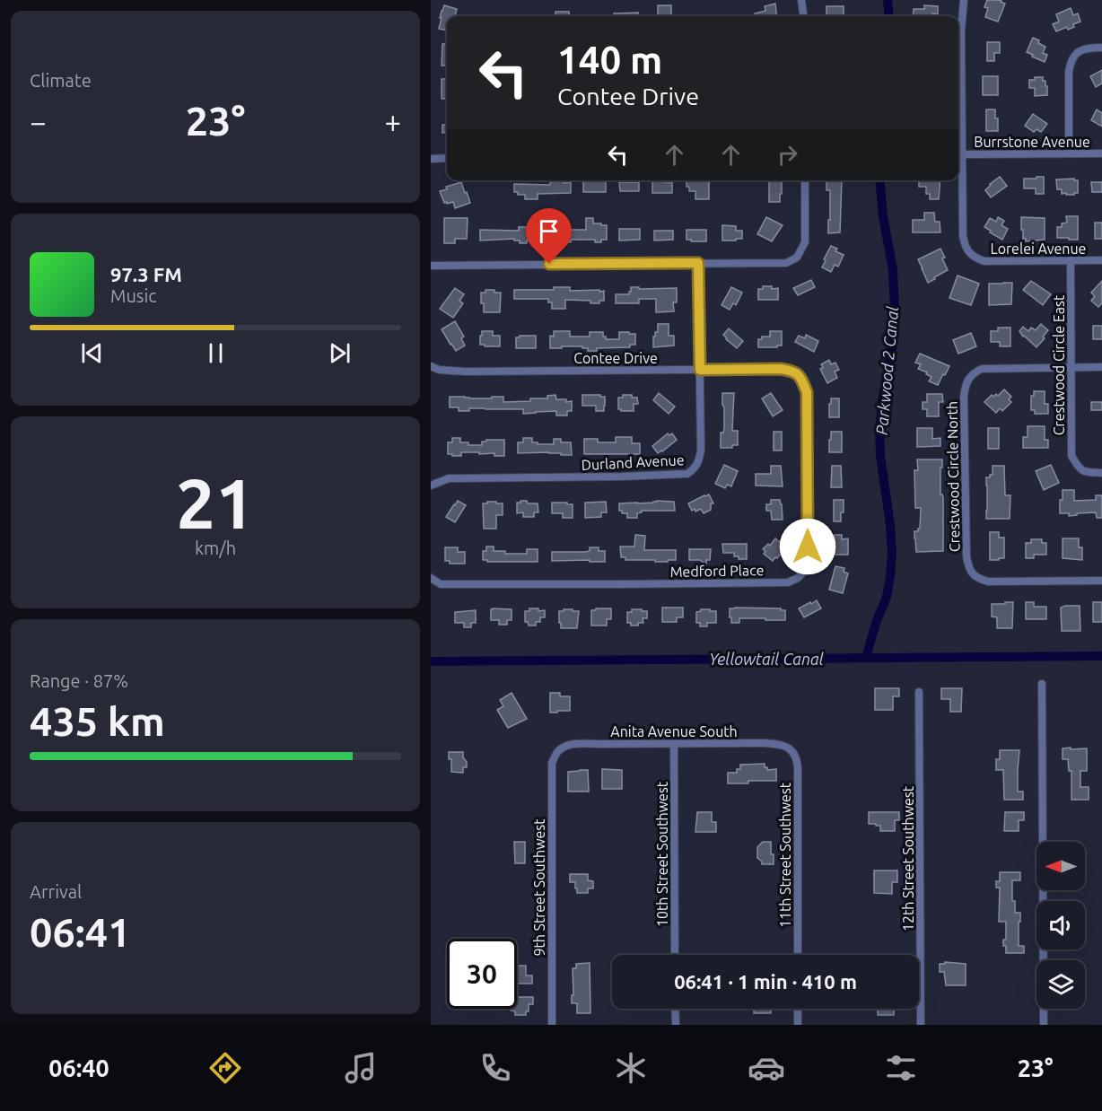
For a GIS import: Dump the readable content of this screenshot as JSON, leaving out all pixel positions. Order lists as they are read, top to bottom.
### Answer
{
  "streets": {
    "street": [
      "Burrstone Avenue",
      "Lorelei Avenue",
      "Contee Drive",
      "Crestwood Circle East",
      "Durland Avenue",
      "Crestwood Circle North",
      "Medford Place",
      "Anita Avenue South",
      "10th Street Southwest",
      "11th Street Southwest",
      "12th Street Southwest",
      "9th Street Southwest"
    ]
  },
  "crossings": [
    ["Burrstone Avenue", "Lorelei Avenue"],
    ["Lorelei Avenue", "Crestwood Circle East"],
    ["Contee Drive", "Durland Avenue"],
    ["Contee Drive", "Medford Place"],
    ["Crestwood Circle East", "Crestwood Circle North"],
    ["Anita Avenue South", "10th Street Southwest"],
    ["Anita Avenue South", "11th Street Southwest"],
    ["Anita Avenue South", "9th Street Southwest"]
  ],
  "water": ["Parkwood 2 Canal", "Yellowtail Canal"],
  "north": "left",
  "page": {
    "tile": [
      "Climate",
      ["21", "km/h"],
      ["Range · 87%", "435 km"],
      ["Arrival", "06:41"]
    ],
    "turn": ["140 m", "Contee Drive"],
    "heat": ["−", "23°", "+"],
    "song": ["97.3 FM", "Music"],
    "limit": "30",
    "trip": "06:41 · 1 min · 410 m",
    "tabs": ["06:40", "23°"]
  }
}
